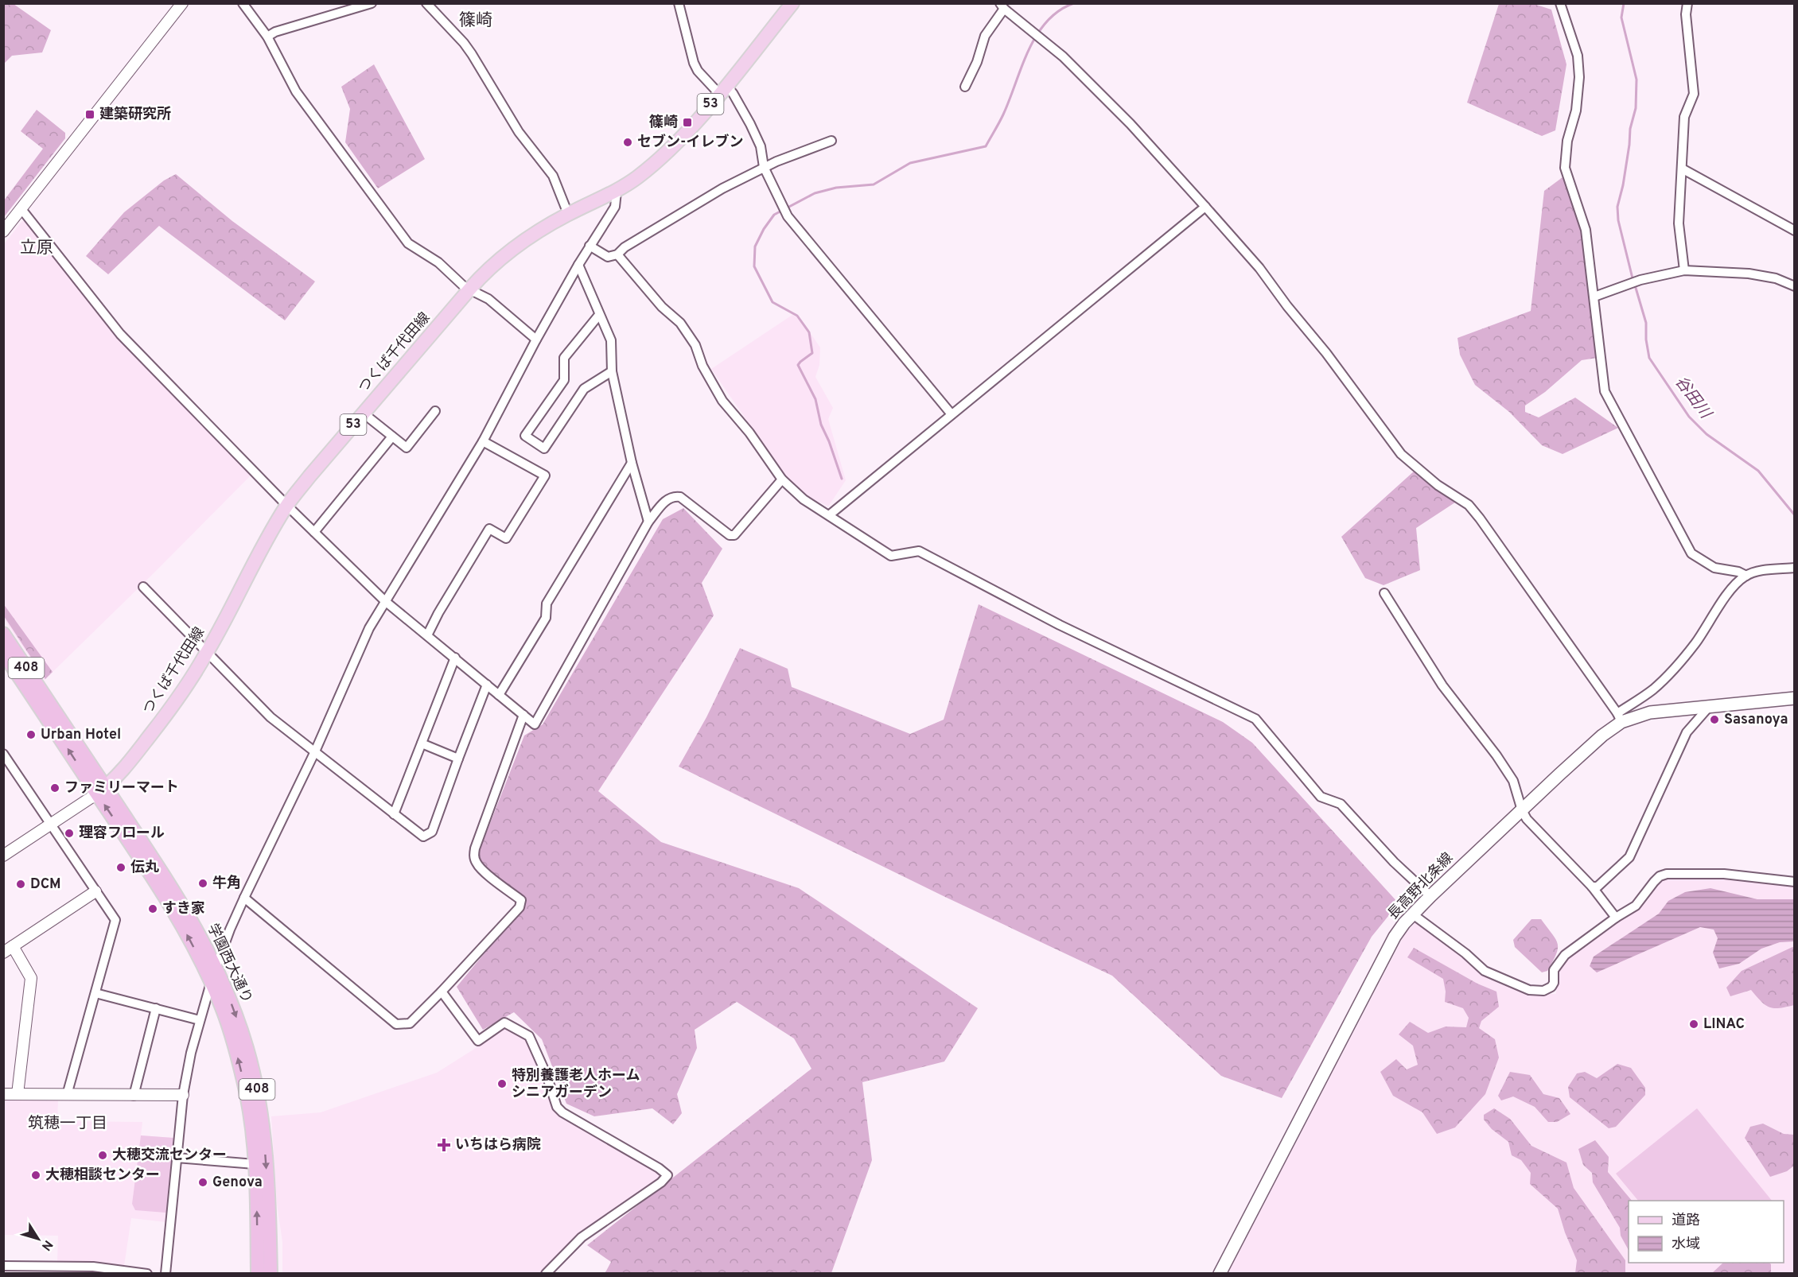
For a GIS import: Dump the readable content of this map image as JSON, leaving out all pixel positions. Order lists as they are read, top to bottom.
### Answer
{
  "streets": {
    "highway": ["408", "学園西大通り"],
    "main road": ["53", "つくば千代田線", "長高野北条線"]
  },
  "crossings": [
    ["つくば千代田線", "学園西大通り"]
  ],
  "districts": ["篠崎", "立原", "筑穂一丁目"],
  "water": ["谷田川"],
  "places": {
    "transit": ["建築研究所", "篠崎"],
    "other": [
      "セブン-イレブン",
      "Sasanoya",
      "Urban Hotel",
      "ファミリーマート",
      "理容フロール",
      "伝丸",
      "牛角",
      "DCM",
      "すき家",
      "LINAC",
      "特別養護老人ホーム シニアガーデン",
      "大穂交流センター",
      "大穂相談センター",
      "Genova"
    ],
    "health": ["いちはら病院"]
  },
  "legend": ["道路", "水域"],
  "north": "bottom right"
}
